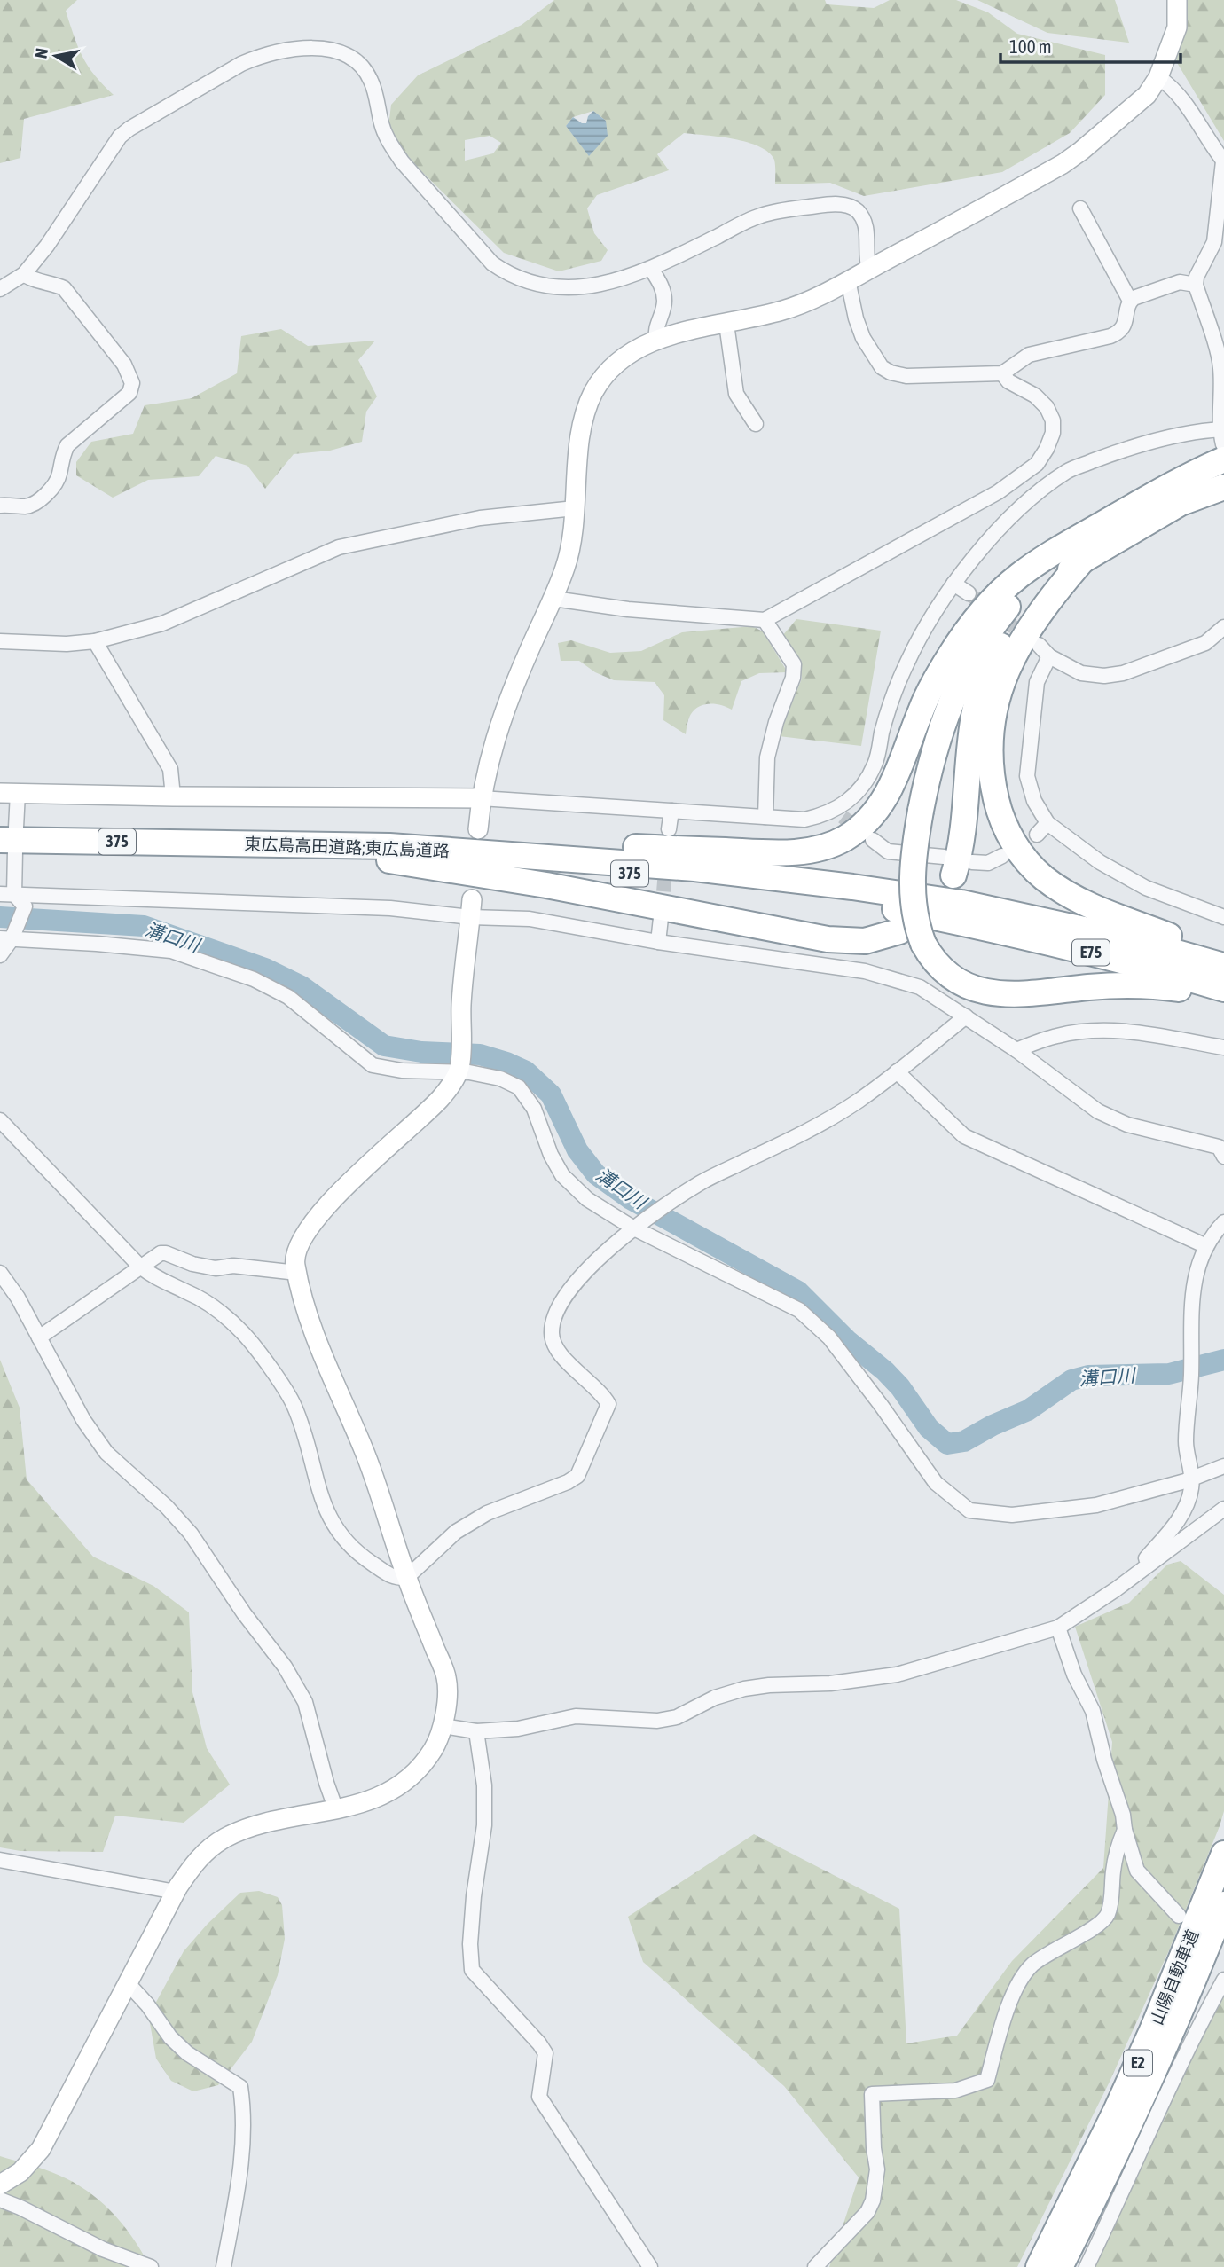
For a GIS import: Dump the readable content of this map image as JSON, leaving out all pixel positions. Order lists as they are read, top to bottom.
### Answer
{
  "streets": {
    "highway": [
      "375",
      "東広島高田道路;東広島道路",
      "E75",
      "山陽自動車道",
      "E2"
    ]
  },
  "crossings": [
    ["375", "東広島高田道路;東広島道路"],
    ["東広島高田道路;東広島道路", "E75"]
  ],
  "water": ["溝口川"],
  "scale_bar": "100 m",
  "north": "left"
}
